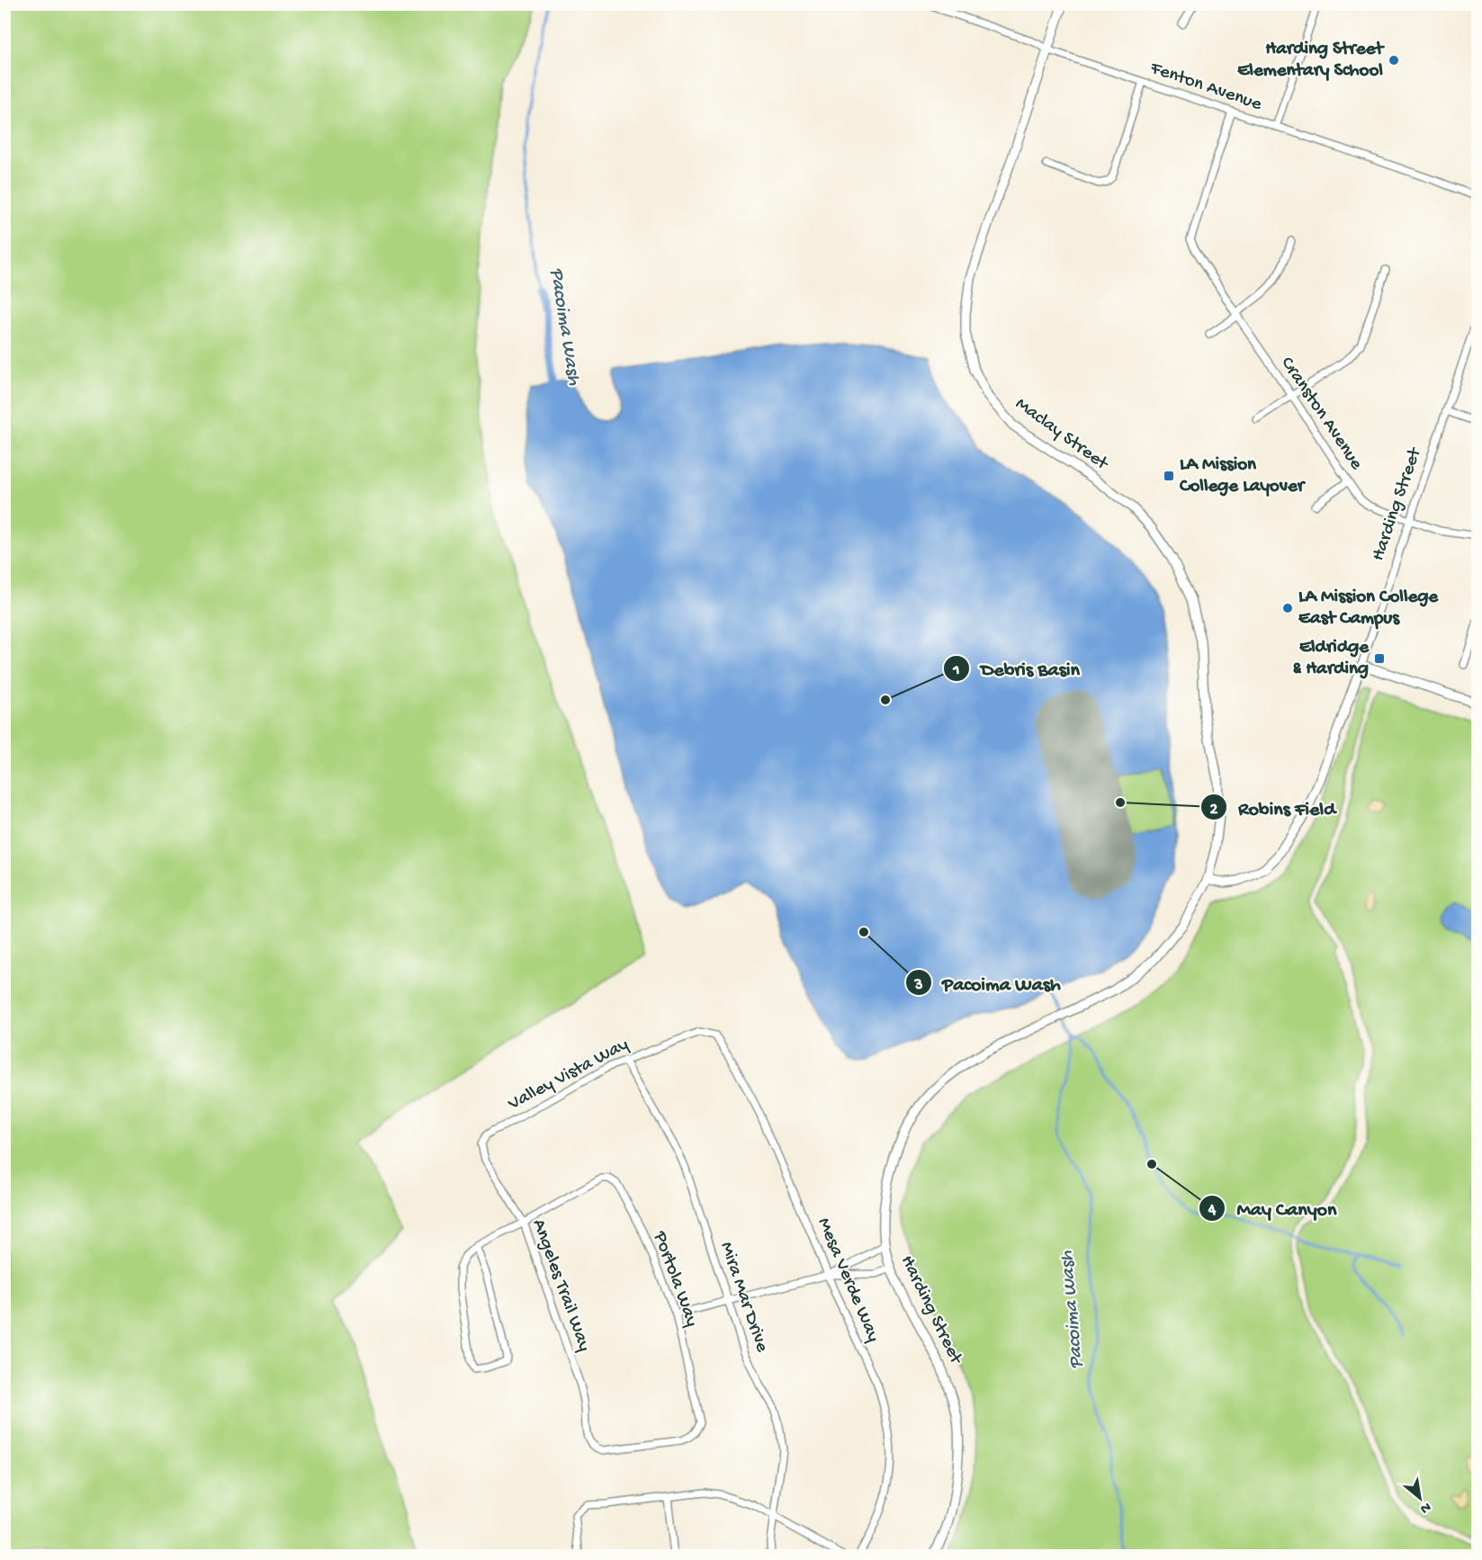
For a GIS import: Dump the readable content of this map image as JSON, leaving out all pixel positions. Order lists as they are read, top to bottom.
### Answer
{
  "streets": {
    "street": [
      "Fenton Avenue",
      "Cranston Avenue",
      "Maclay Street",
      "Harding Street",
      "Valley Vista Way",
      "Portola Way",
      "Mesa Verde Way",
      "Angeles Trail Way",
      "Mira Mar Drive"
    ]
  },
  "crossings": [
    ["Fenton Avenue", "Cranston Avenue"],
    ["Fenton Avenue", "Maclay Street"],
    ["Cranston Avenue", "Harding Street"],
    ["Maclay Street", "Harding Street"],
    ["Valley Vista Way", "Mesa Verde Way"],
    ["Valley Vista Way", "Angeles Trail Way"],
    ["Valley Vista Way", "Mira Mar Drive"],
    ["Portola Way", "Angeles Trail Way"]
  ],
  "water": ["Pacoima Wash"],
  "places": {
    "other": [
      "Harding Street Elementary School",
      "LA Mission College East Campus",
      "Debris Basin",
      "Robins Field",
      "Pacoima Wash",
      "May Canyon"
    ],
    "transit": ["LA Mission College Layover", "Eldridge & Harding"]
  },
  "north": "bottom right"
}
